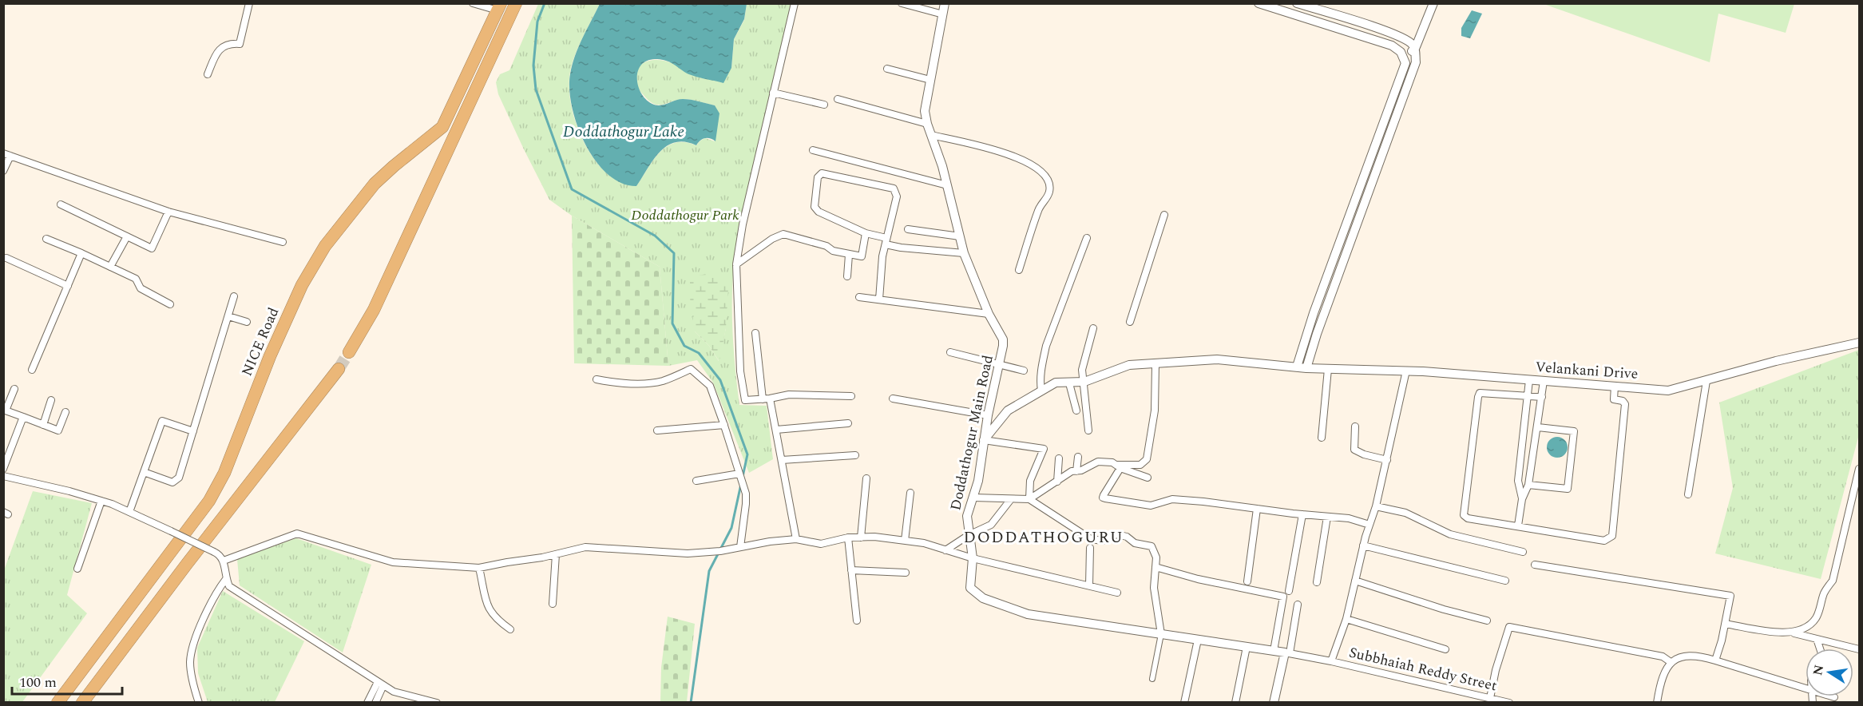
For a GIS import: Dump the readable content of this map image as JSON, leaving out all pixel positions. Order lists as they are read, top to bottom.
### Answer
{
  "streets": {
    "highway": ["NICE Road"],
    "street": ["Velankani Drive", "Doddathogur Main Road", "Subbhaiah Reddy Street"]
  },
  "crossings": [
    ["Velankani Drive", "Doddathogur Main Road"],
    ["Doddathogur Main Road", "Subbhaiah Reddy Street"]
  ],
  "districts": ["DODDATHOGURU"],
  "water": ["Doddathogur Lake"],
  "parks": ["Doddathogur Park"],
  "scale_bar": "100 m",
  "north": "left"
}
